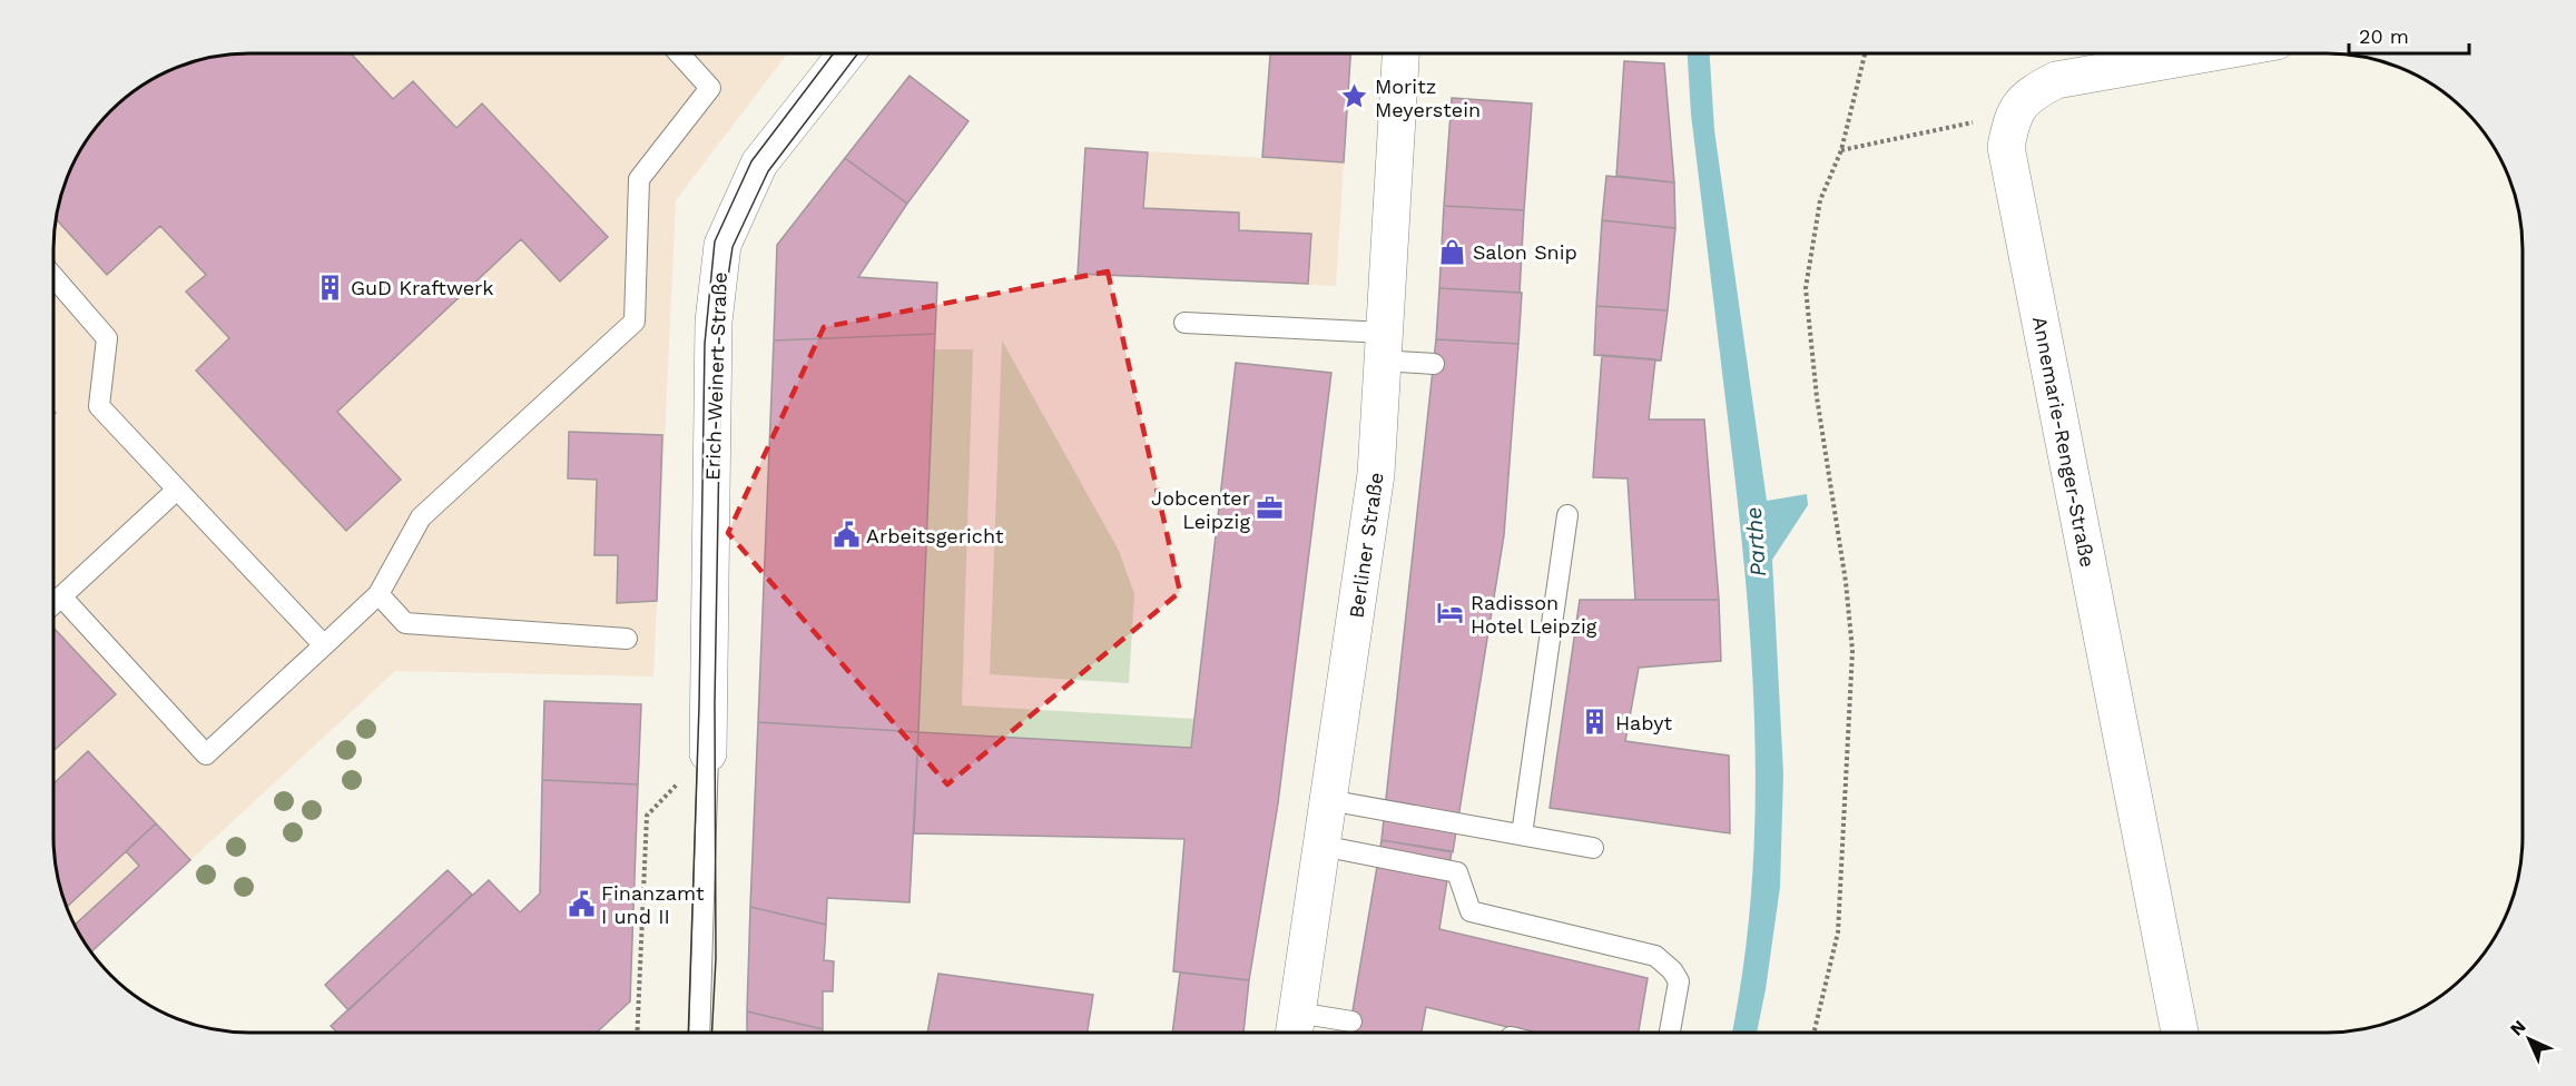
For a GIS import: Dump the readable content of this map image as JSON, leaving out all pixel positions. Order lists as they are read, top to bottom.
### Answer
{
  "streets": {
    "street": ["Erich-Weinert-Straße", "Annemarie-Renger-Straße", "Berliner Straße"]
  },
  "water": ["Parthe"],
  "places": {
    "place": ["Moritz Meyerstein"],
    "shop": ["Salon Snip"],
    "building": ["GuD Kraftwerk", "Habyt"],
    "office": ["Jobcenter Leipzig"],
    "public building": ["Arbeitsgericht", "Finanzamt I und II"],
    "hotel": ["Radisson Hotel Leipzig"]
  },
  "scale_bar": "20 m",
  "north": "top left"
}
